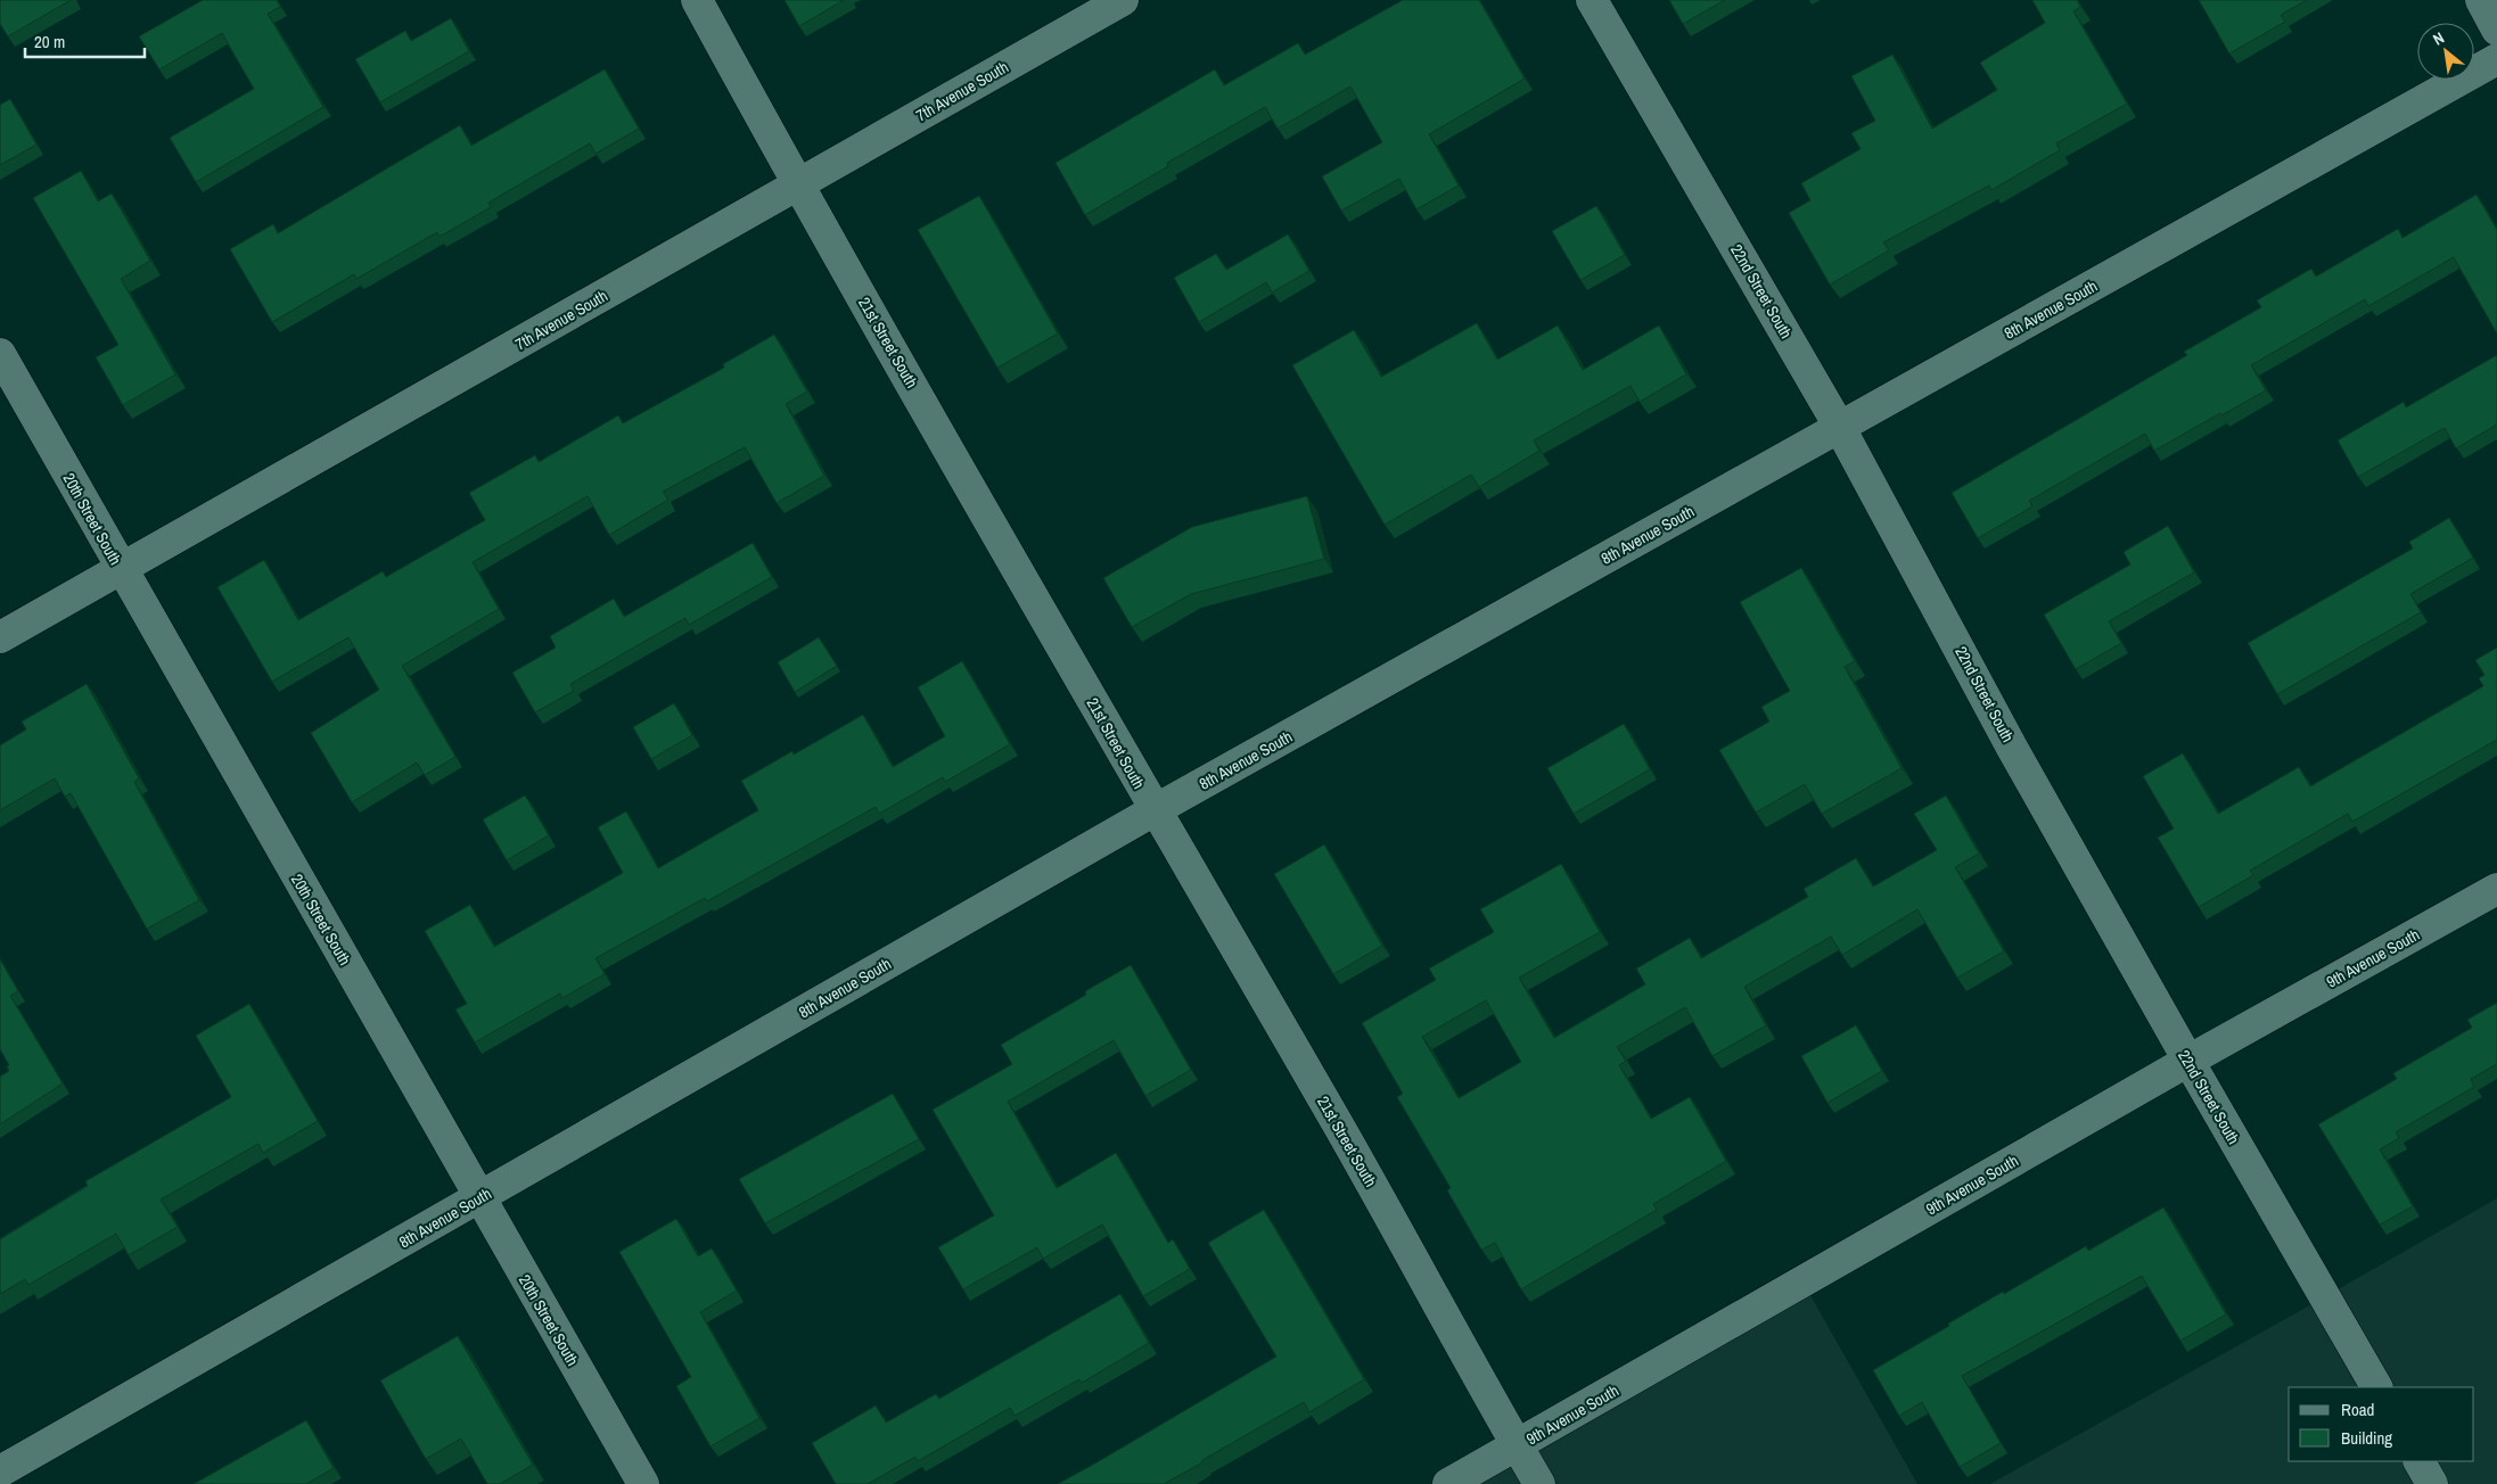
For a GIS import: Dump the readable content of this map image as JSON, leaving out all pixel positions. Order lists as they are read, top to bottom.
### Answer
{
  "streets": {
    "street": [
      "7th Avenue South",
      "22nd Street South",
      "8th Avenue South",
      "21st Street South",
      "20th Street South",
      "9th Avenue South"
    ]
  },
  "crossings": [
    ["7th Avenue South", "21st Street South"],
    ["7th Avenue South", "20th Street South"],
    ["22nd Street South", "8th Avenue South"],
    ["22nd Street South", "9th Avenue South"],
    ["8th Avenue South", "21st Street South"],
    ["8th Avenue South", "20th Street South"],
    ["21st Street South", "9th Avenue South"]
  ],
  "legend": ["Road", "Building"],
  "scale_bar": "20 m",
  "north": "top left"
}
